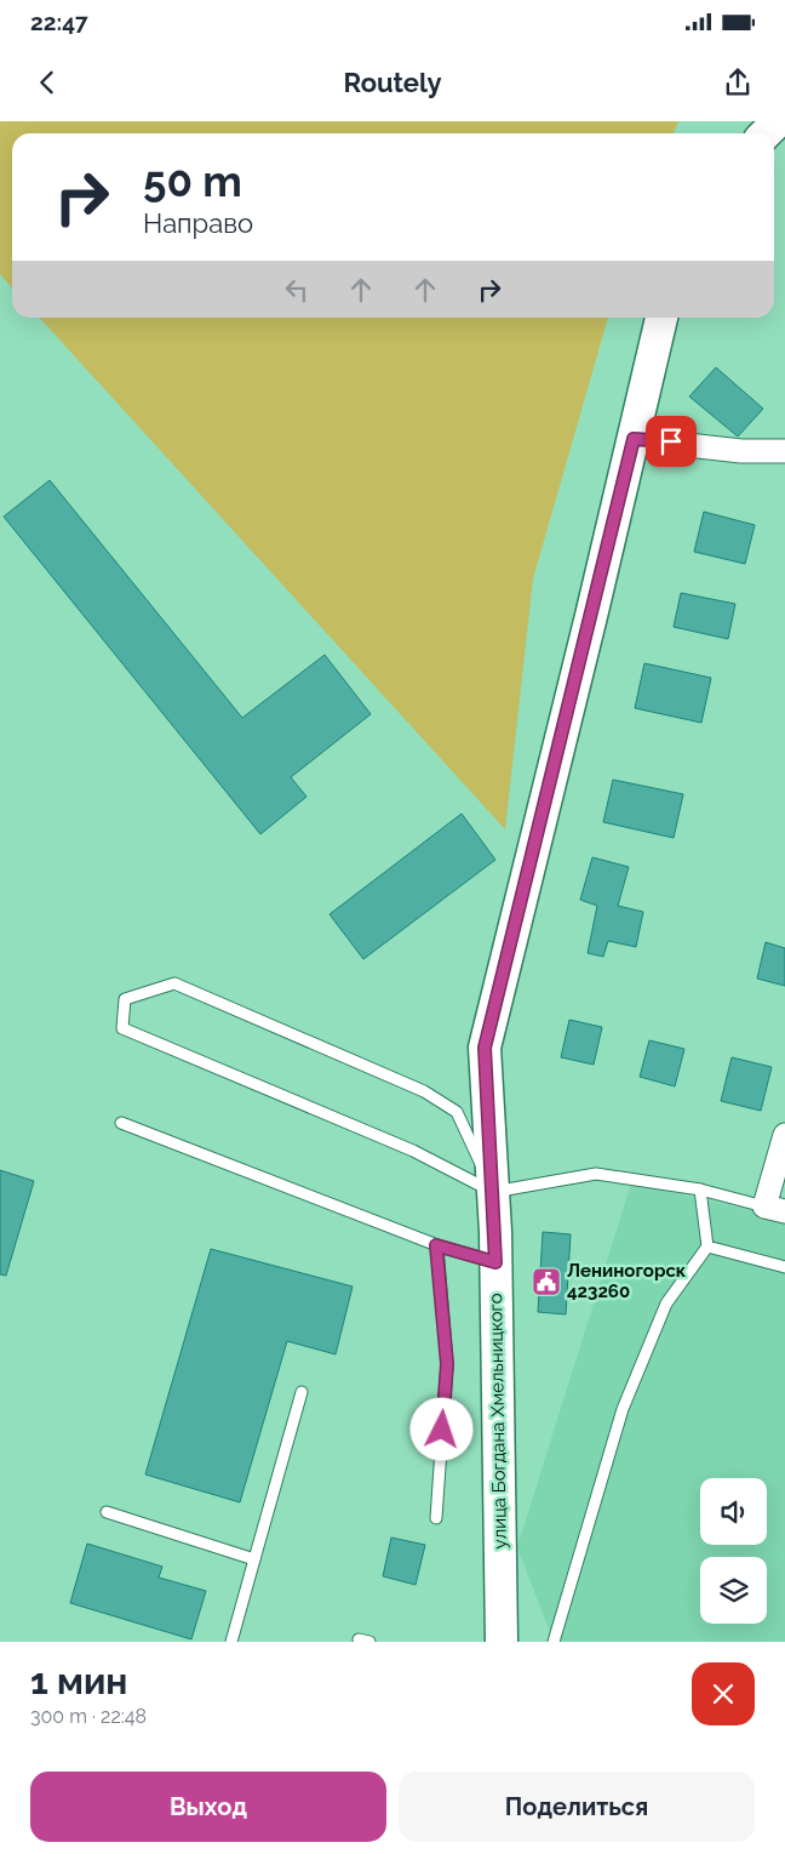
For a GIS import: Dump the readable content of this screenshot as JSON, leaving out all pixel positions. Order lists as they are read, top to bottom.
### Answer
{
  "streets": {
    "street": ["улица Богдана Хмельницкого"]
  },
  "places": {
    "public building": ["Лениногорск 423260"]
  },
  "page": {
    "status": "22:47",
    "header": "Routely",
    "turn": ["50 m", "Направо"],
    "heading": ["1 мин", "300 m · 22:48"],
    "buttons": ["Выход", "Поделиться"]
  }
}
